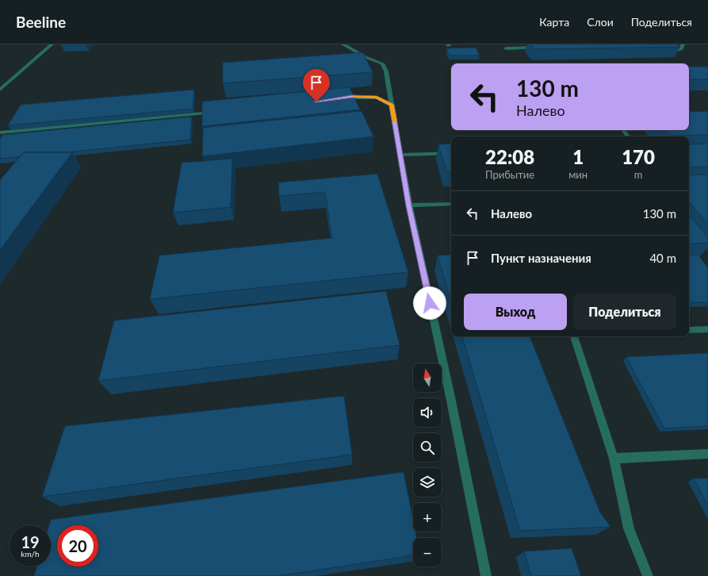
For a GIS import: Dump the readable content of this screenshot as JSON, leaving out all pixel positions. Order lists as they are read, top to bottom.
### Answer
{
  "north": "top",
  "page": {
    "header": "Beeline",
    "nav": ["Карта", "Слои", "Поделиться"],
    "turn": ["130 m", "Налево"],
    "eta": [
      "22:08",
      "Прибытие",
      "1",
      "мин",
      "170",
      "m"
    ],
    "list": [
      {
        "name": "Налево",
        "value": "130 m"
      },
      {
        "name": "Пункт назначения",
        "value": "40 m"
      }
    ],
    "buttons": ["Выход", "Поделиться"],
    "map_buttons": ["+", "−"],
    "speed": "19 km/h",
    "limit": "20"
  }
}
